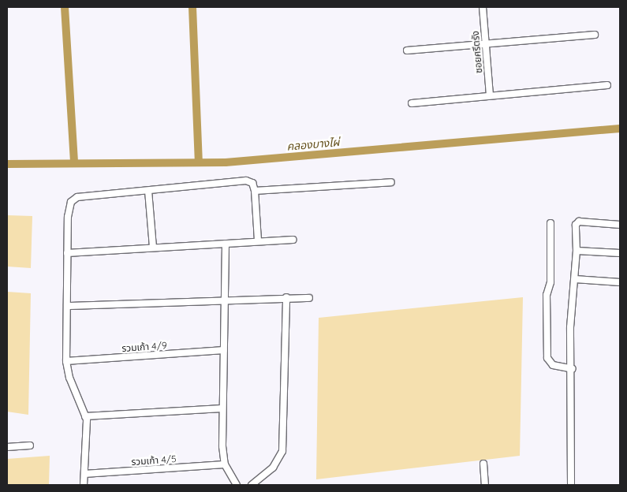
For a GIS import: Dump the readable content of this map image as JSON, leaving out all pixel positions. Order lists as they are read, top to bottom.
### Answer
{
  "streets": {
    "street": ["ซอยศรีตรัง", "รวมเก้า 4/9", "รวมเก้า 4/5"]
  },
  "water": ["คลองบางไผ่"]
}
